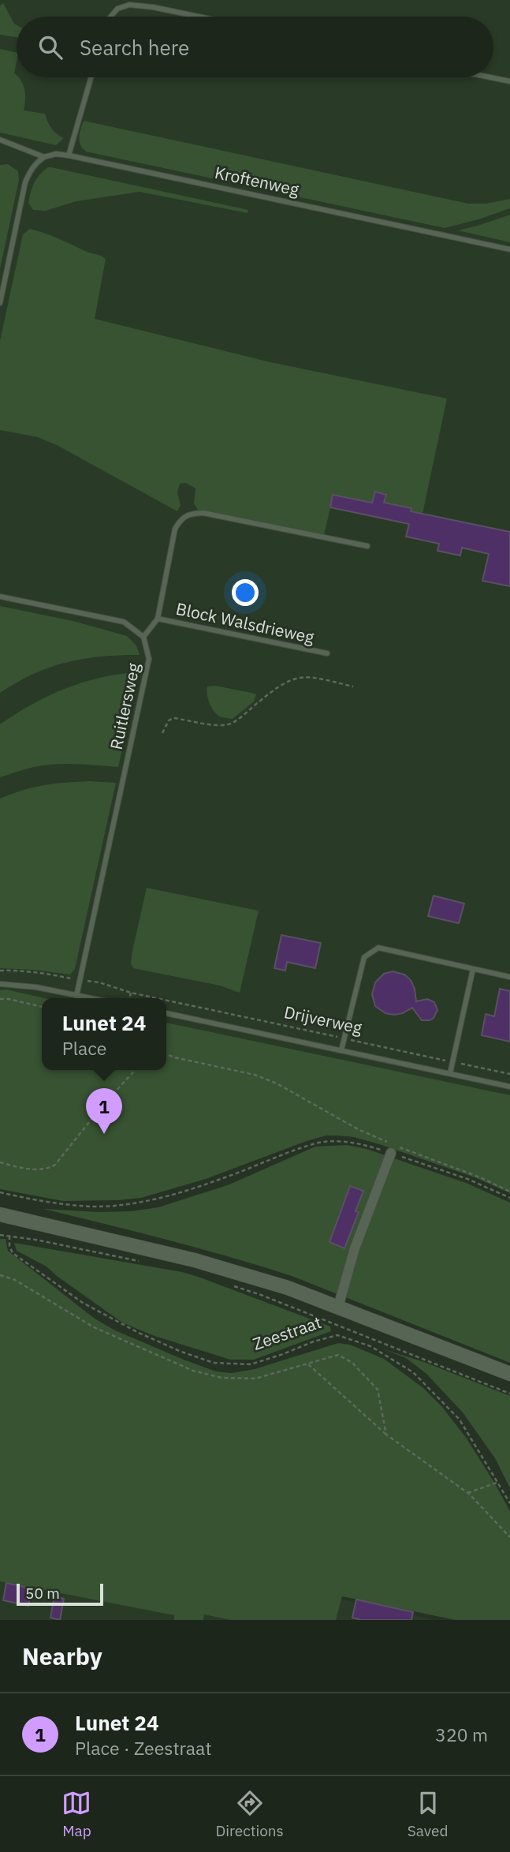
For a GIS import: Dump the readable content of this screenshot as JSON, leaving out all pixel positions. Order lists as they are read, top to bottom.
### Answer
{
  "streets": {
    "main road": ["Zeestraat"],
    "lane": [
      "Kroftenweg",
      "Block Walsdrieweg",
      "Ruitlersweg",
      "Drijverweg"
    ]
  },
  "crossings": [
    ["Ruitlersweg", "Drijverweg"]
  ],
  "scale_bar": "50 m",
  "page": {
    "search": "Search here",
    "popup": ["Lunet 24", "Place"],
    "pins": "1",
    "scale": "50 m",
    "heading": "Nearby",
    "list": [
      {
        "mark": "1",
        "name": "Lunet 24",
        "note": "Place · Zeestraat",
        "value": "320 m"
      }
    ],
    "nav": ["Map", "Directions", "Saved"]
  }
}
